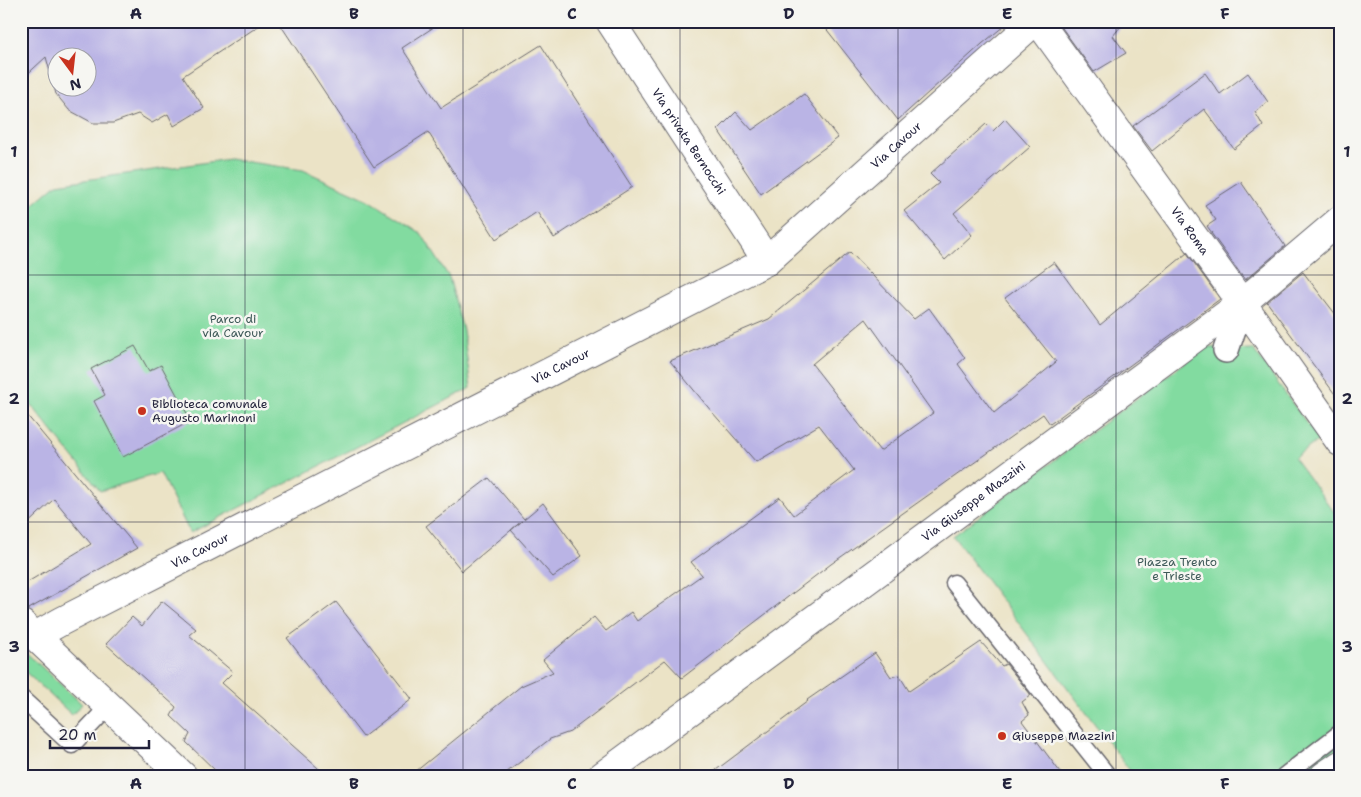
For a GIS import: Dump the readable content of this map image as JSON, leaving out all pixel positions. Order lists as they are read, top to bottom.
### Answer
{
  "streets": {
    "street": [
      "Via privata Bernocchi",
      "Via Cavour",
      "Via Roma",
      "Via Giuseppe Mazzini"
    ]
  },
  "crossings": [
    ["Via privata Bernocchi", "Via Cavour"],
    ["Via Cavour", "Via Roma"],
    ["Via Roma", "Via Giuseppe Mazzini"]
  ],
  "parks": ["Parco di via Cavour", "Piazza Trento e Trieste"],
  "places": ["Biblioteca comunale Augusto Marinoni", "Giuseppe Mazzini"],
  "scale_bar": "20 m",
  "north": "bottom",
  "grid": {
    "columns": [
      "A",
      "B",
      "C",
      "D",
      "E",
      "F"
    ],
    "rows": ["1", "2", "3"]
  }
}
